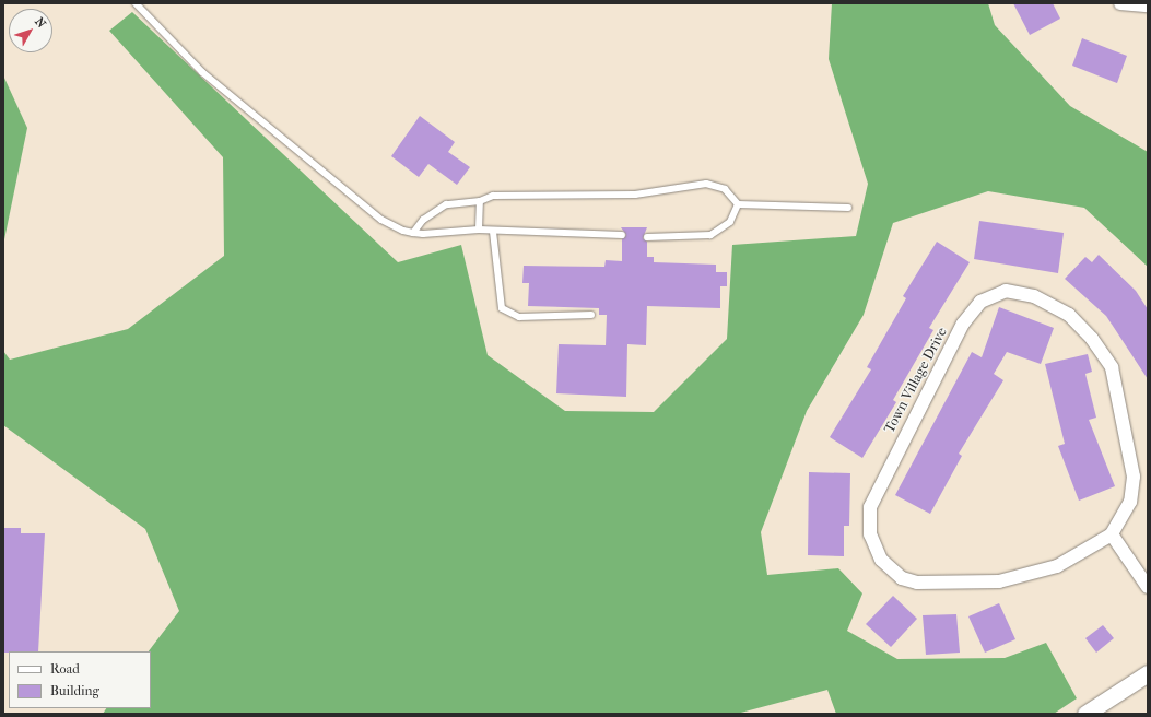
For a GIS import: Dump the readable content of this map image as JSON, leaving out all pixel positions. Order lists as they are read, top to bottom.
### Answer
{
  "streets": {
    "street": ["Town Village Drive"]
  },
  "legend": ["Road", "Building"],
  "north": "top right"
}
